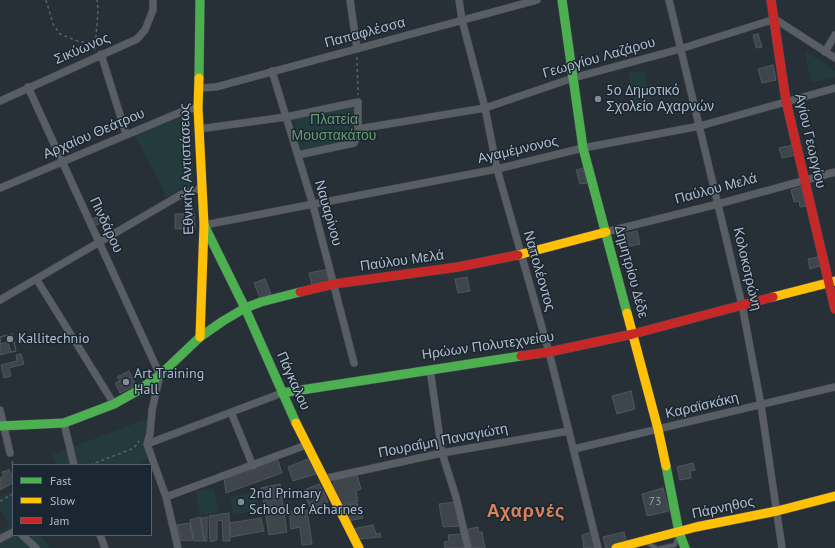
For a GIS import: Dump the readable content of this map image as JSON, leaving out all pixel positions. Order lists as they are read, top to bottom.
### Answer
{
  "streets": {
    "street": [
      "Παπαφλέσσα",
      "Σικύωνος",
      "Γεωργίου Λαζάρου",
      "Αρχαίου Θεάτρου",
      "Αγίου Γεωργίου",
      "Αγαμέμνονος",
      "Εθνικής Αντιστάσεως",
      "Παύλου Μελά",
      "Ναυαρίνου",
      "Πινδάρου",
      "Κολοκοτρώνη",
      "Ναπολέοντος",
      "Δημητρίου Δέδε",
      "Ηρώων Πολυτεχνείου",
      "Πάγκαλου",
      "Καραϊσκάκη",
      "Πουραΐμη Παναγιώτη",
      "Πάρνηθος"
    ]
  },
  "crossings": [
    ["Παπαφλέσσα", "Εθνικής Αντιστάσεως"],
    ["Παπαφλέσσα", "Ναυαρίνου"],
    ["Παπαφλέσσα", "Ναπολέοντος"],
    ["Σικύωνος", "Πινδάρου"],
    ["Γεωργίου Λαζάρου", "Αγίου Γεωργίου"],
    ["Γεωργίου Λαζάρου", "Κολοκοτρώνη"],
    ["Γεωργίου Λαζάρου", "Ναπολέοντος"],
    ["Γεωργίου Λαζάρου", "Δημητρίου Δέδε"],
    ["Αρχαίου Θεάτρου", "Εθνικής Αντιστάσεως"],
    ["Αρχαίου Θεάτρου", "Πινδάρου"],
    ["Αγίου Γεωργίου", "Αγαμέμνονος"],
    ["Αγίου Γεωργίου", "Παύλου Μελά"],
    ["Αγίου Γεωργίου", "Ηρώων Πολυτεχνείου"],
    ["Αγαμέμνονος", "Εθνικής Αντιστάσεως"],
    ["Αγαμέμνονος", "Ναυαρίνου"],
    ["Αγαμέμνονος", "Κολοκοτρώνη"],
    ["Αγαμέμνονος", "Ναπολέοντος"],
    ["Αγαμέμνονος", "Δημητρίου Δέδε"],
    ["Αγαμέμνονος", "Πάγκαλου"],
    ["Εθνικής Αντιστάσεως", "Παύλου Μελά"],
    ["Εθνικής Αντιστάσεως", "Πάγκαλου"],
    ["Παύλου Μελά", "Ναυαρίνου"],
    ["Παύλου Μελά", "Πινδάρου"],
    ["Παύλου Μελά", "Κολοκοτρώνη"],
    ["Παύλου Μελά", "Ναπολέοντος"],
    ["Παύλου Μελά", "Δημητρίου Δέδε"],
    ["Παύλου Μελά", "Πάγκαλου"],
    ["Κολοκοτρώνη", "Ηρώων Πολυτεχνείου"],
    ["Κολοκοτρώνη", "Καραϊσκάκη"],
    ["Κολοκοτρώνη", "Πάρνηθος"],
    ["Ναπολέοντος", "Ηρώων Πολυτεχνείου"],
    ["Ναπολέοντος", "Καραϊσκάκη"],
    ["Ναπολέοντος", "Πουραΐμη Παναγιώτη"],
    ["Δημητρίου Δέδε", "Ηρώων Πολυτεχνείου"],
    ["Δημητρίου Δέδε", "Καραϊσκάκη"],
    ["Δημητρίου Δέδε", "Πάρνηθος"],
    ["Ηρώων Πολυτεχνείου", "Πάγκαλου"],
    ["Πάγκαλου", "Πουραΐμη Παναγιώτη"]
  ],
  "districts": ["Αχαρνές"],
  "parks": ["Πλατεία Μουστακάτου"],
  "places": [
    "5ο Δημοτικό Σχολείο Αχαρνών",
    "Kallitechnio",
    "Art Training Hall",
    "2nd Primary School of Acharnes"
  ],
  "house_numbers": ["73"],
  "legend": ["Fast", "Slow", "Jam"]
}
